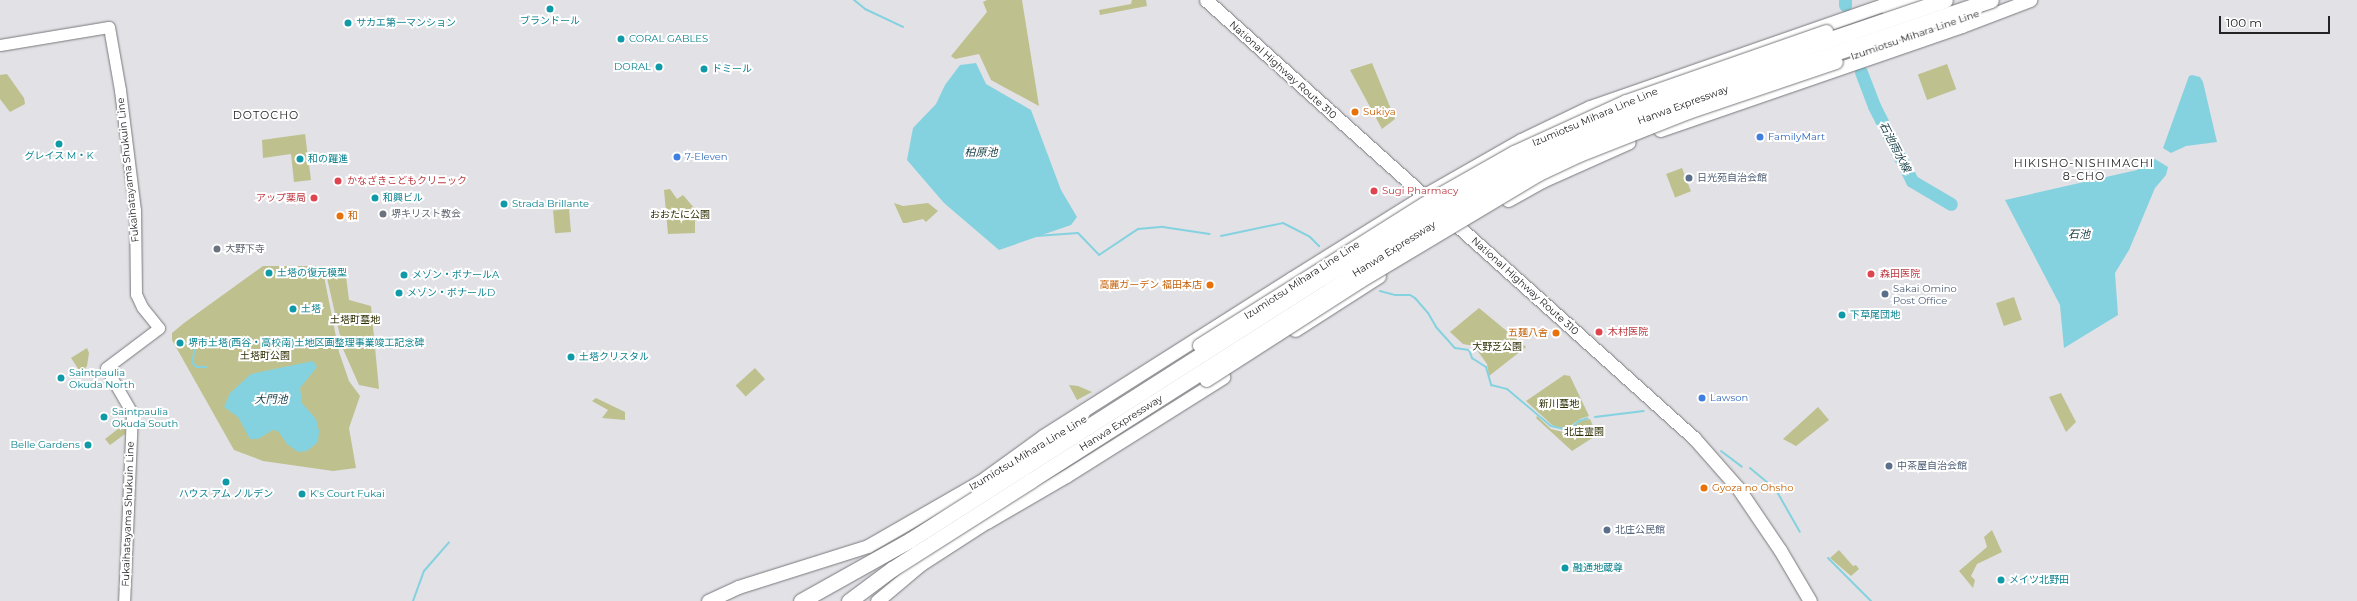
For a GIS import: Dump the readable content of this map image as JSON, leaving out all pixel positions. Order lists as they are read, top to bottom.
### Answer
{
  "streets": {
    "highway": ["Hanwa Expressway"],
    "main road": ["Izumiotsu Mihara Line Line", "National Highway Route 310", "Fukaihatayama Shukuin Line"]
  },
  "districts": ["DOTOCHO", "HIKISHO-NISHIMACHI 8-CHO"],
  "water": [
    "石池雨水線",
    "柏原池",
    "石池",
    "大門池"
  ],
  "parks": [
    "おおたに公園",
    "土塔町墓地",
    "大野芝公園",
    "土塔町公園",
    "新川墓地",
    "北庄霊園"
  ],
  "places": [
    "ブランドール",
    "サカエ第一マンション",
    "CORAL GABLES",
    "DORAL",
    "ドミール",
    "Sukiya",
    "FamilyMart",
    "グレイス M・K",
    "7-Eleven",
    "和の躍進",
    "日光苑自治会館",
    "かなざきこどもクリニック",
    "Sugi Pharmacy",
    "アップ薬局",
    "和興ビル",
    "Strada Brillante",
    "堺キリスト教会",
    "和",
    "大野下寺",
    "土塔の復元模型",
    "森田医院",
    "メゾン・ボナールA",
    "高麗ガーデン 福田本店",
    "メゾン・ボナールD",
    "Sakai Omino Post Office",
    "土塔",
    "下草尾団地",
    "木村医院",
    "五麺八舎",
    "堺市土塔(西谷・高校南)土地区画整理事業竣工記念碑",
    "土塔クリスタル",
    "Saintpaulia Okuda North",
    "Lawson",
    "Saintpaulia Okuda South",
    "Belle Gardens",
    "中茶屋自治会館",
    "ハウス アム ノルデン",
    "Gyoza no Ohsho",
    "K's Court Fukai",
    "北庄公民館",
    "融通地蔵尊",
    "メイツ北野田"
  ],
  "scale_bar": "100 m"
}
